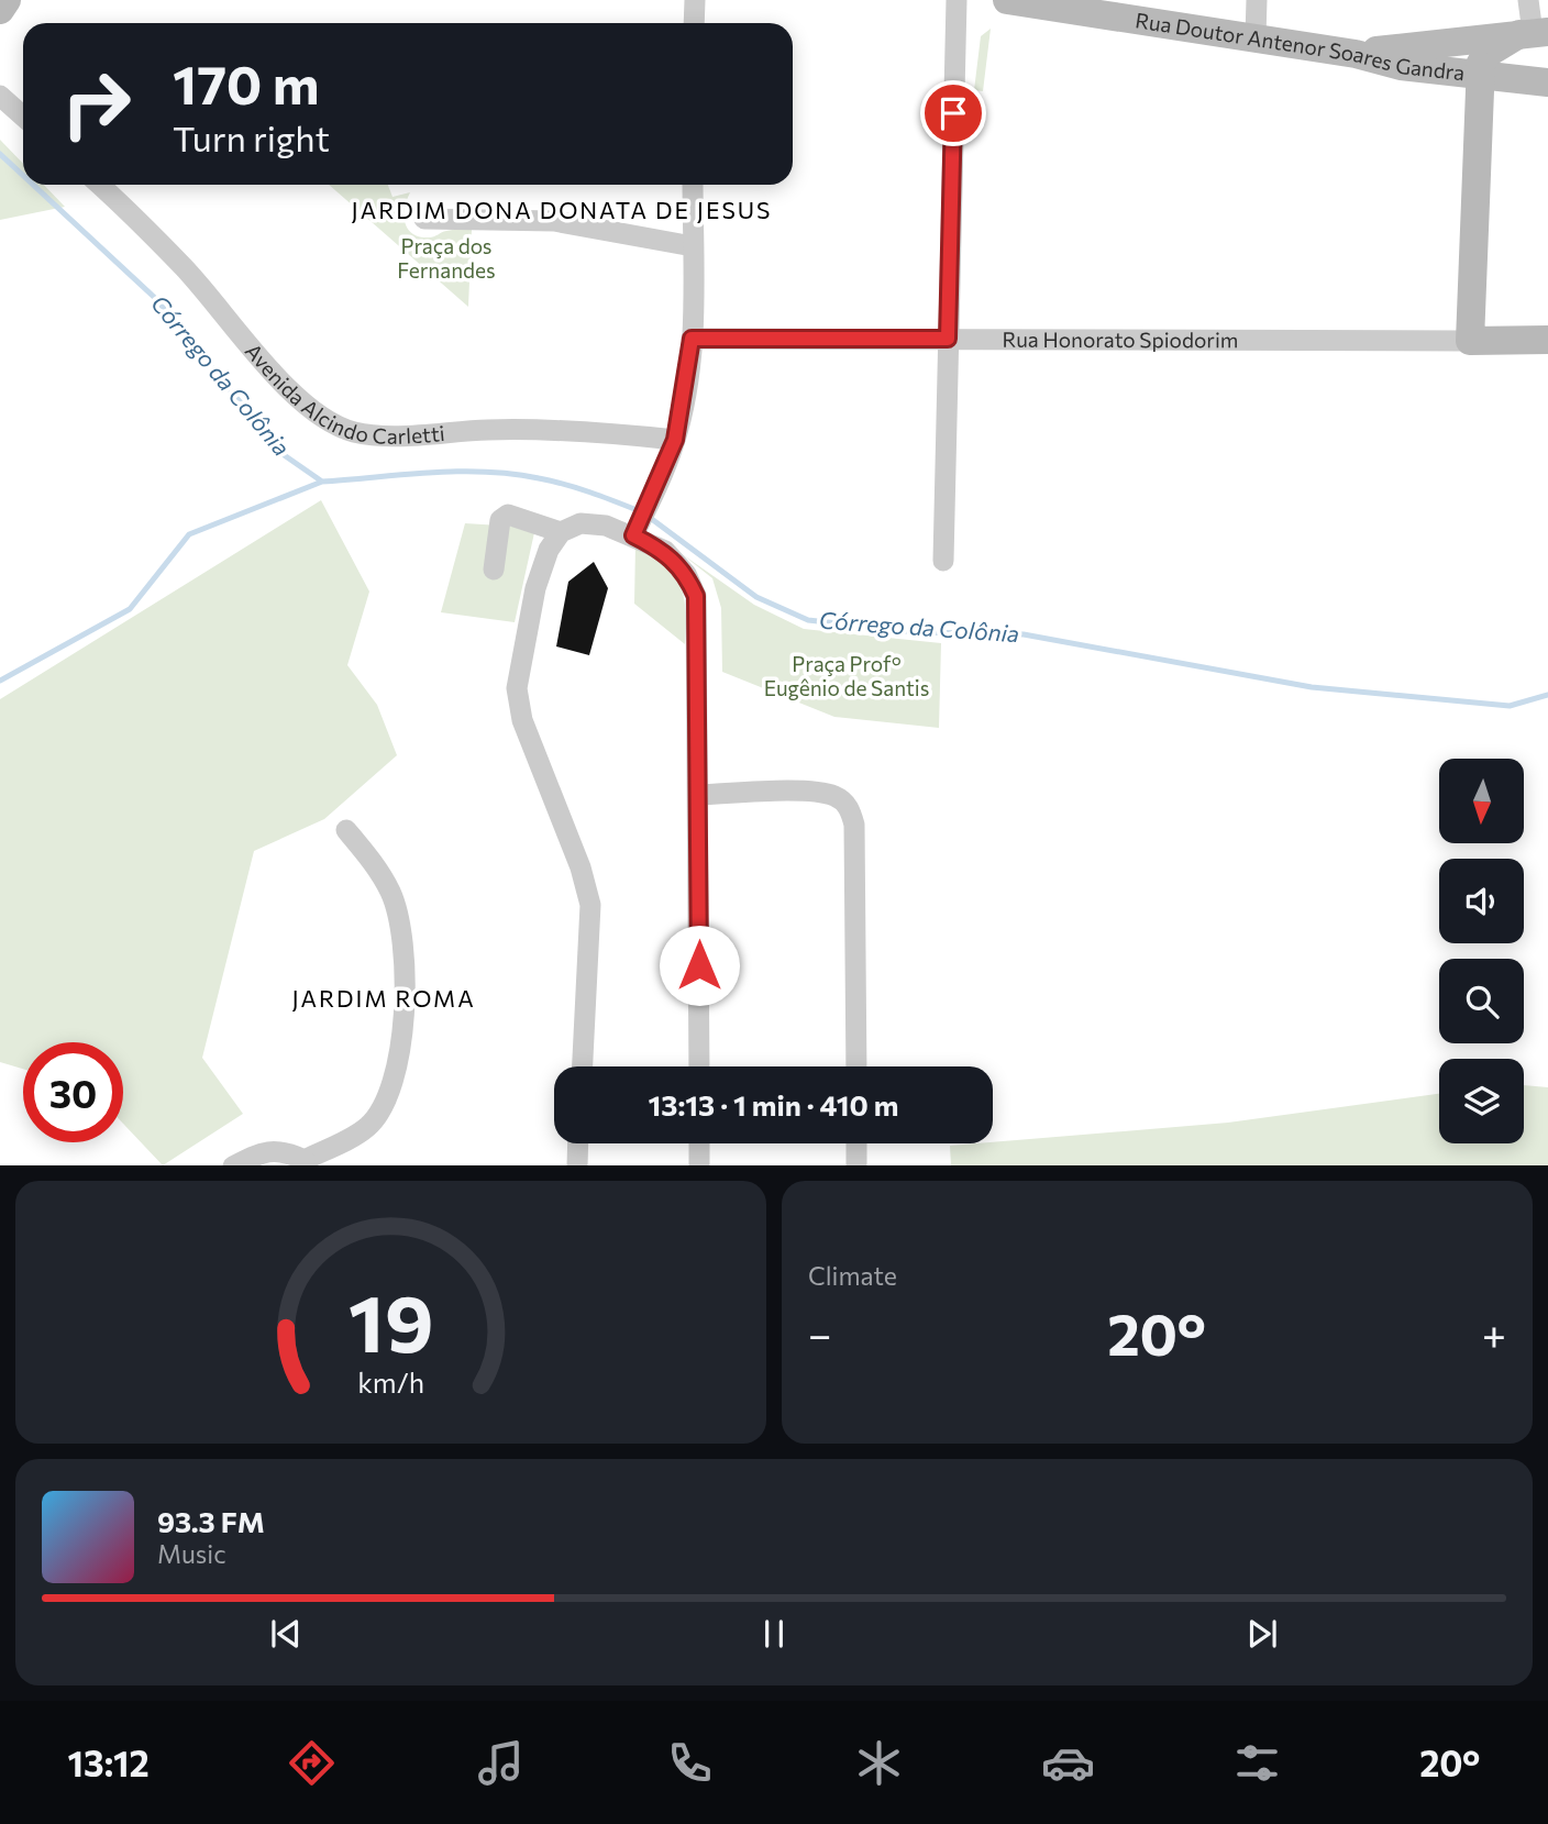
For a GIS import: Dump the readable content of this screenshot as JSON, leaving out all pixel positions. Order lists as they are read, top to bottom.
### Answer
{
  "streets": {
    "main road": ["Rua Doutor Antenor Soares Gandra", "Rua Honorato Spiodorim"],
    "street": ["Avenida Alcindo Carletti"]
  },
  "districts": ["JARDIM DONA DONATA DE JESUS", "JARDIM ROMA"],
  "water": ["Córrego da Colônia"],
  "parks": ["Praça dos Fernandes", "Praça Profº Eugênio de Santis"],
  "north": "bottom",
  "page": {
    "turn": ["170 m", "Turn right"],
    "limit": "30",
    "trip": "13:13 · 1 min · 410 m",
    "tile": "Climate",
    "heat": ["−", "20°", "+"],
    "song": ["93.3 FM", "Music"],
    "tabs": ["13:12", "20°"],
    "gauge": ["19", "km/h"]
  }
}
